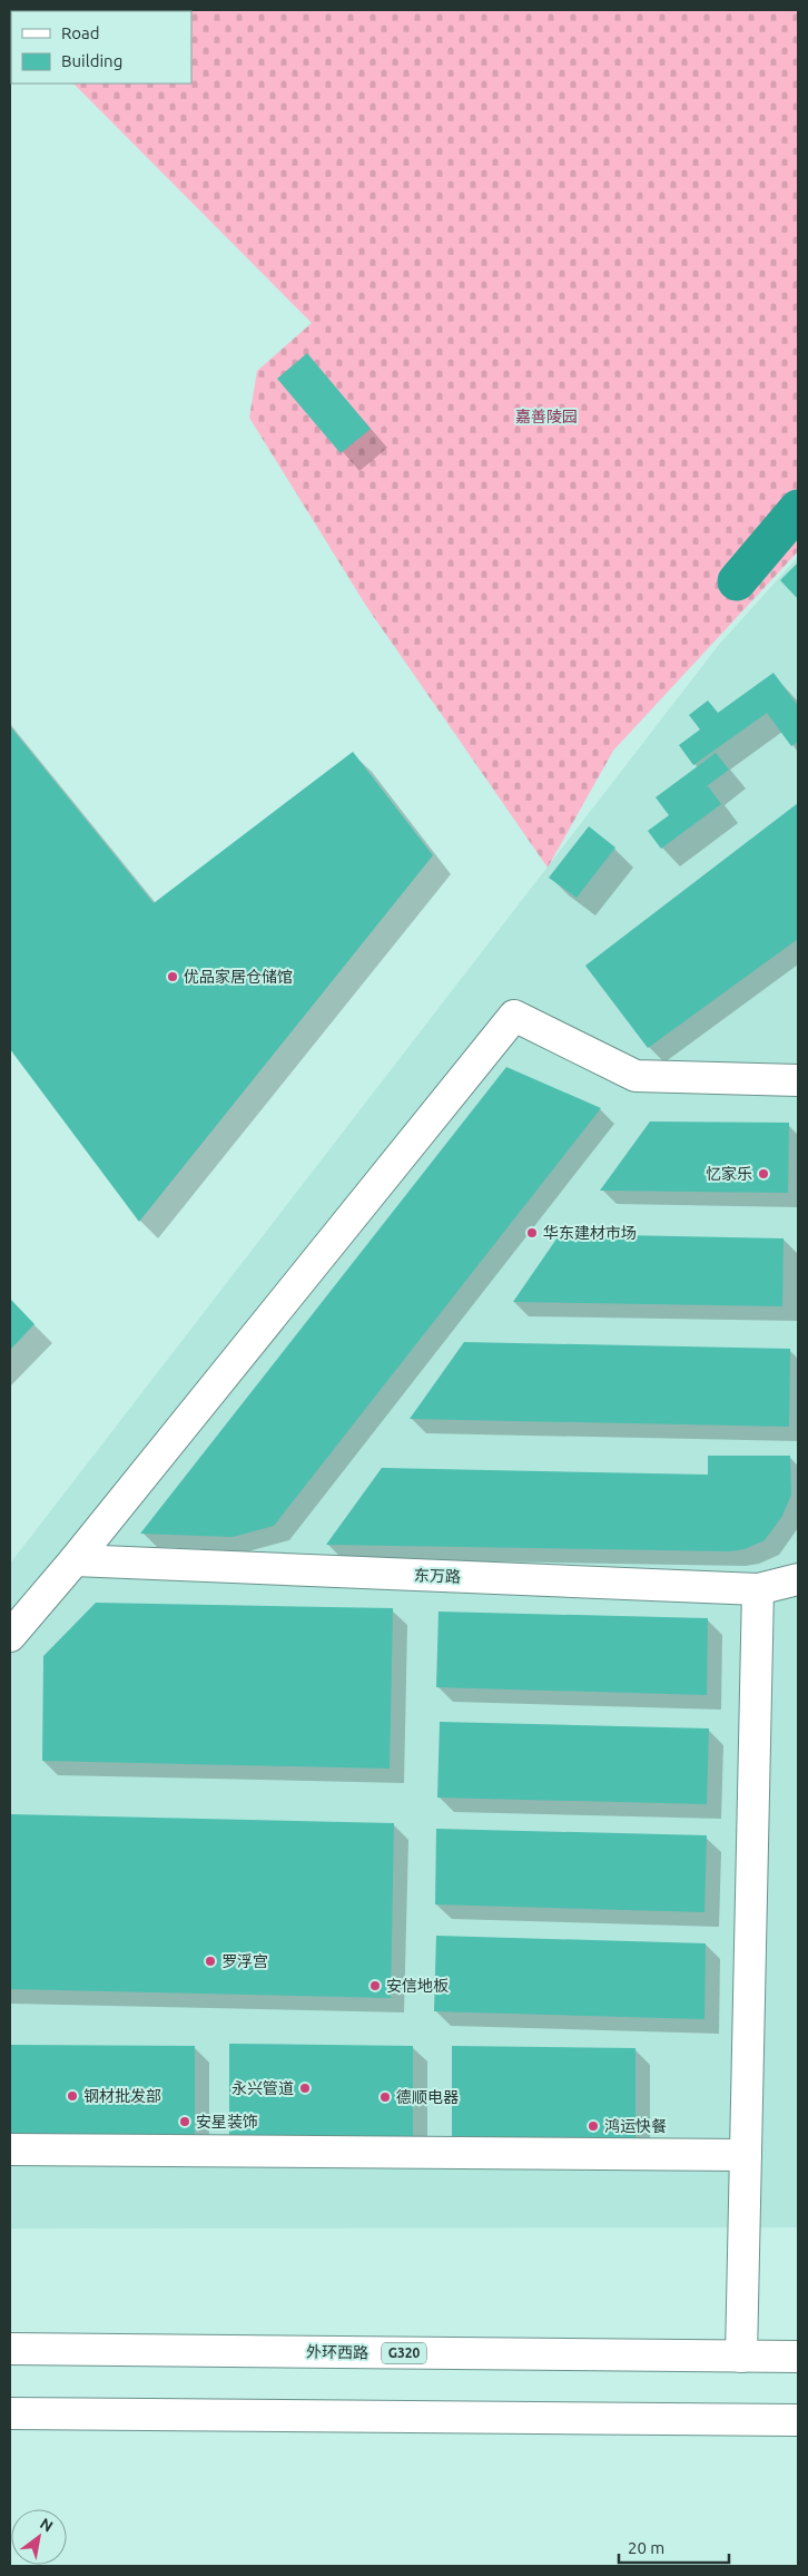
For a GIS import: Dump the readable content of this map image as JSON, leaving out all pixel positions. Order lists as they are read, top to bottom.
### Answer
{
  "streets": {
    "main road": ["东万路", "外环西路", "G320"]
  },
  "parks": ["嘉善陵园"],
  "places": [
    "优品家居仓储馆",
    "忆家乐",
    "华东建材市场",
    "罗浮宫",
    "安信地板",
    "永兴管道",
    "钢材批发部",
    "德顺电器",
    "安星装饰",
    "鸿运快餐"
  ],
  "legend": ["Road", "Building"],
  "scale_bar": "20 m",
  "north": "top right"
}
